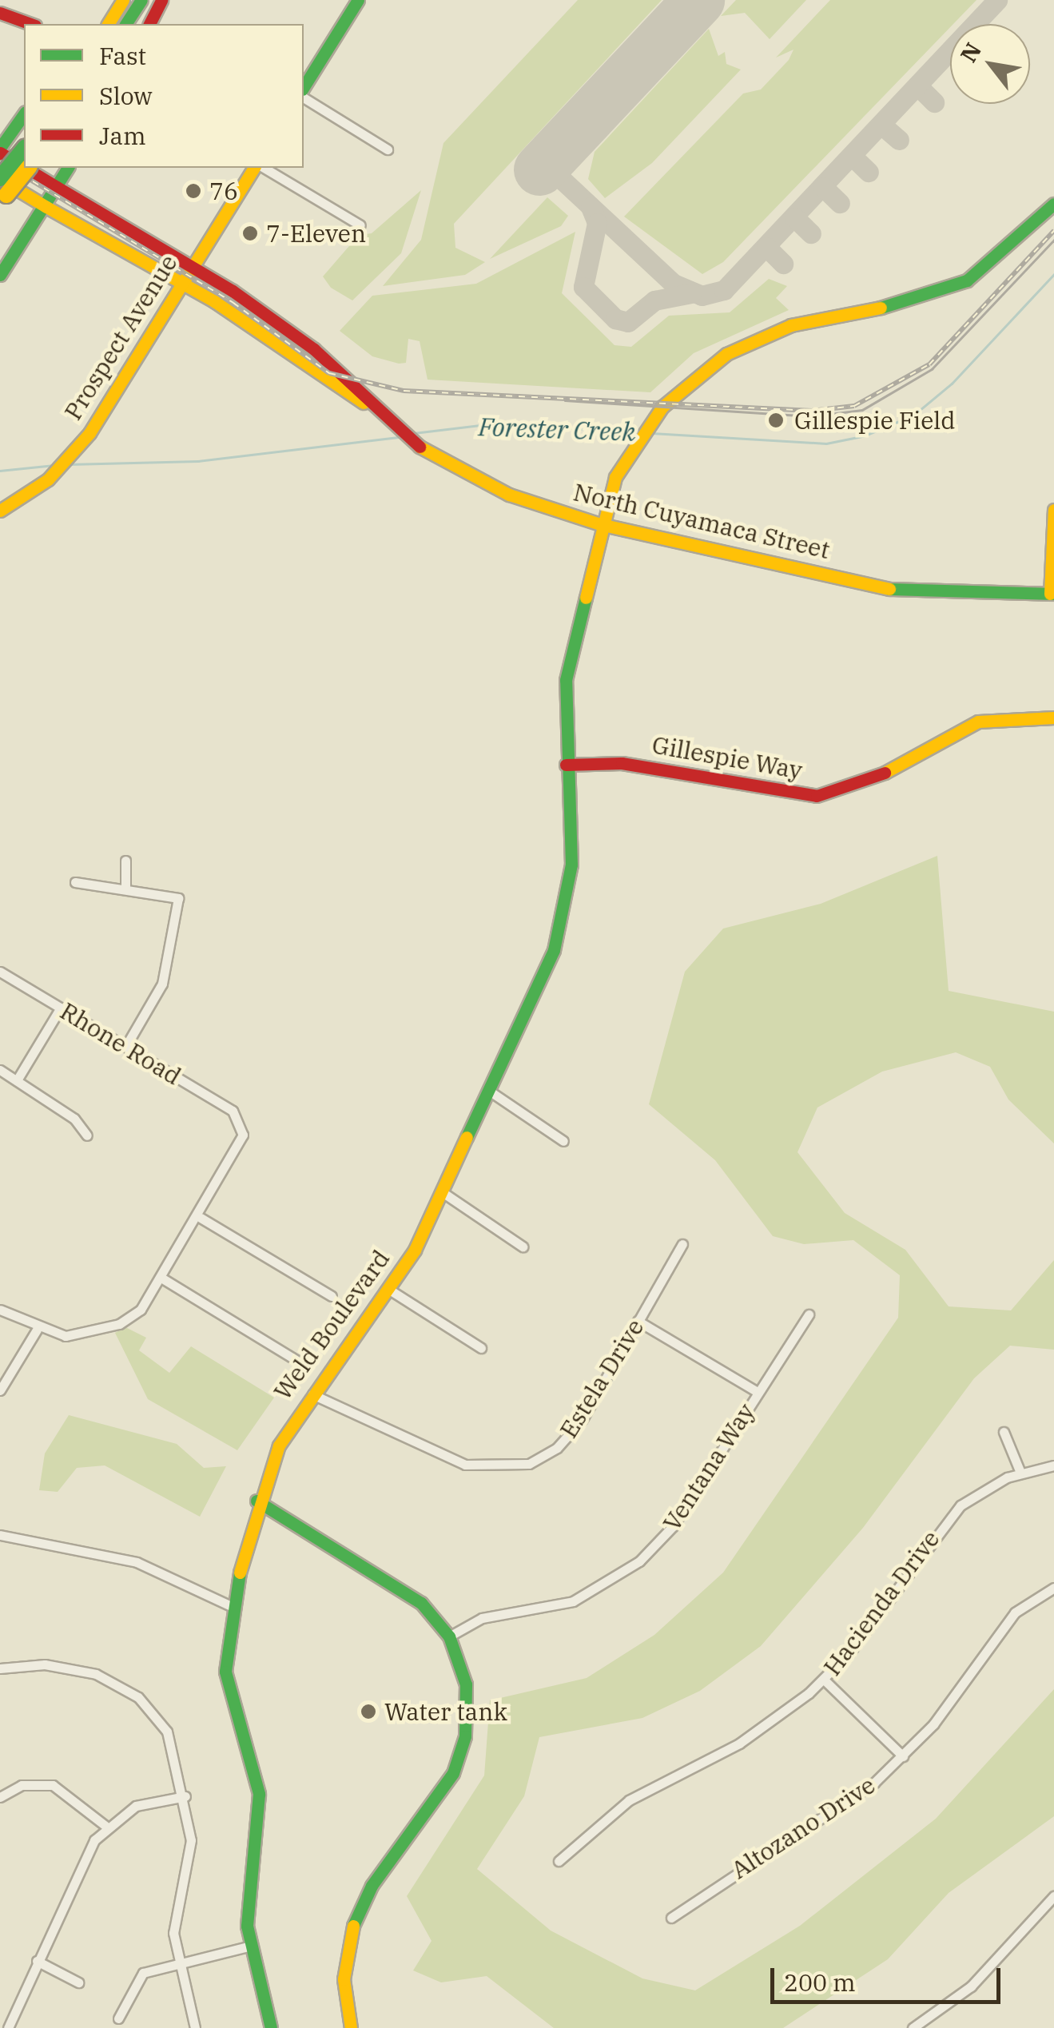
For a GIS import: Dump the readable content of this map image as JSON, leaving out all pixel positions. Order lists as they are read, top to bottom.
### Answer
{
  "streets": {
    "main road": [
      "Prospect Avenue",
      "North Cuyamaca Street",
      "Gillespie Way",
      "Weld Boulevard"
    ],
    "street": [
      "Rhone Road",
      "Estela Drive",
      "Ventana Way",
      "Hacienda Drive",
      "Altozano Drive"
    ]
  },
  "crossings": [
    ["Prospect Avenue", "North Cuyamaca Street"],
    ["North Cuyamaca Street", "Weld Boulevard"],
    ["Gillespie Way", "Weld Boulevard"],
    ["Weld Boulevard", "Estela Drive"]
  ],
  "water": ["Forester Creek"],
  "places": [
    "76",
    "7-Eleven",
    "Gillespie Field",
    "Water tank"
  ],
  "legend": ["Fast", "Slow", "Jam"],
  "scale_bar": "200 m",
  "north": "top left"
}
